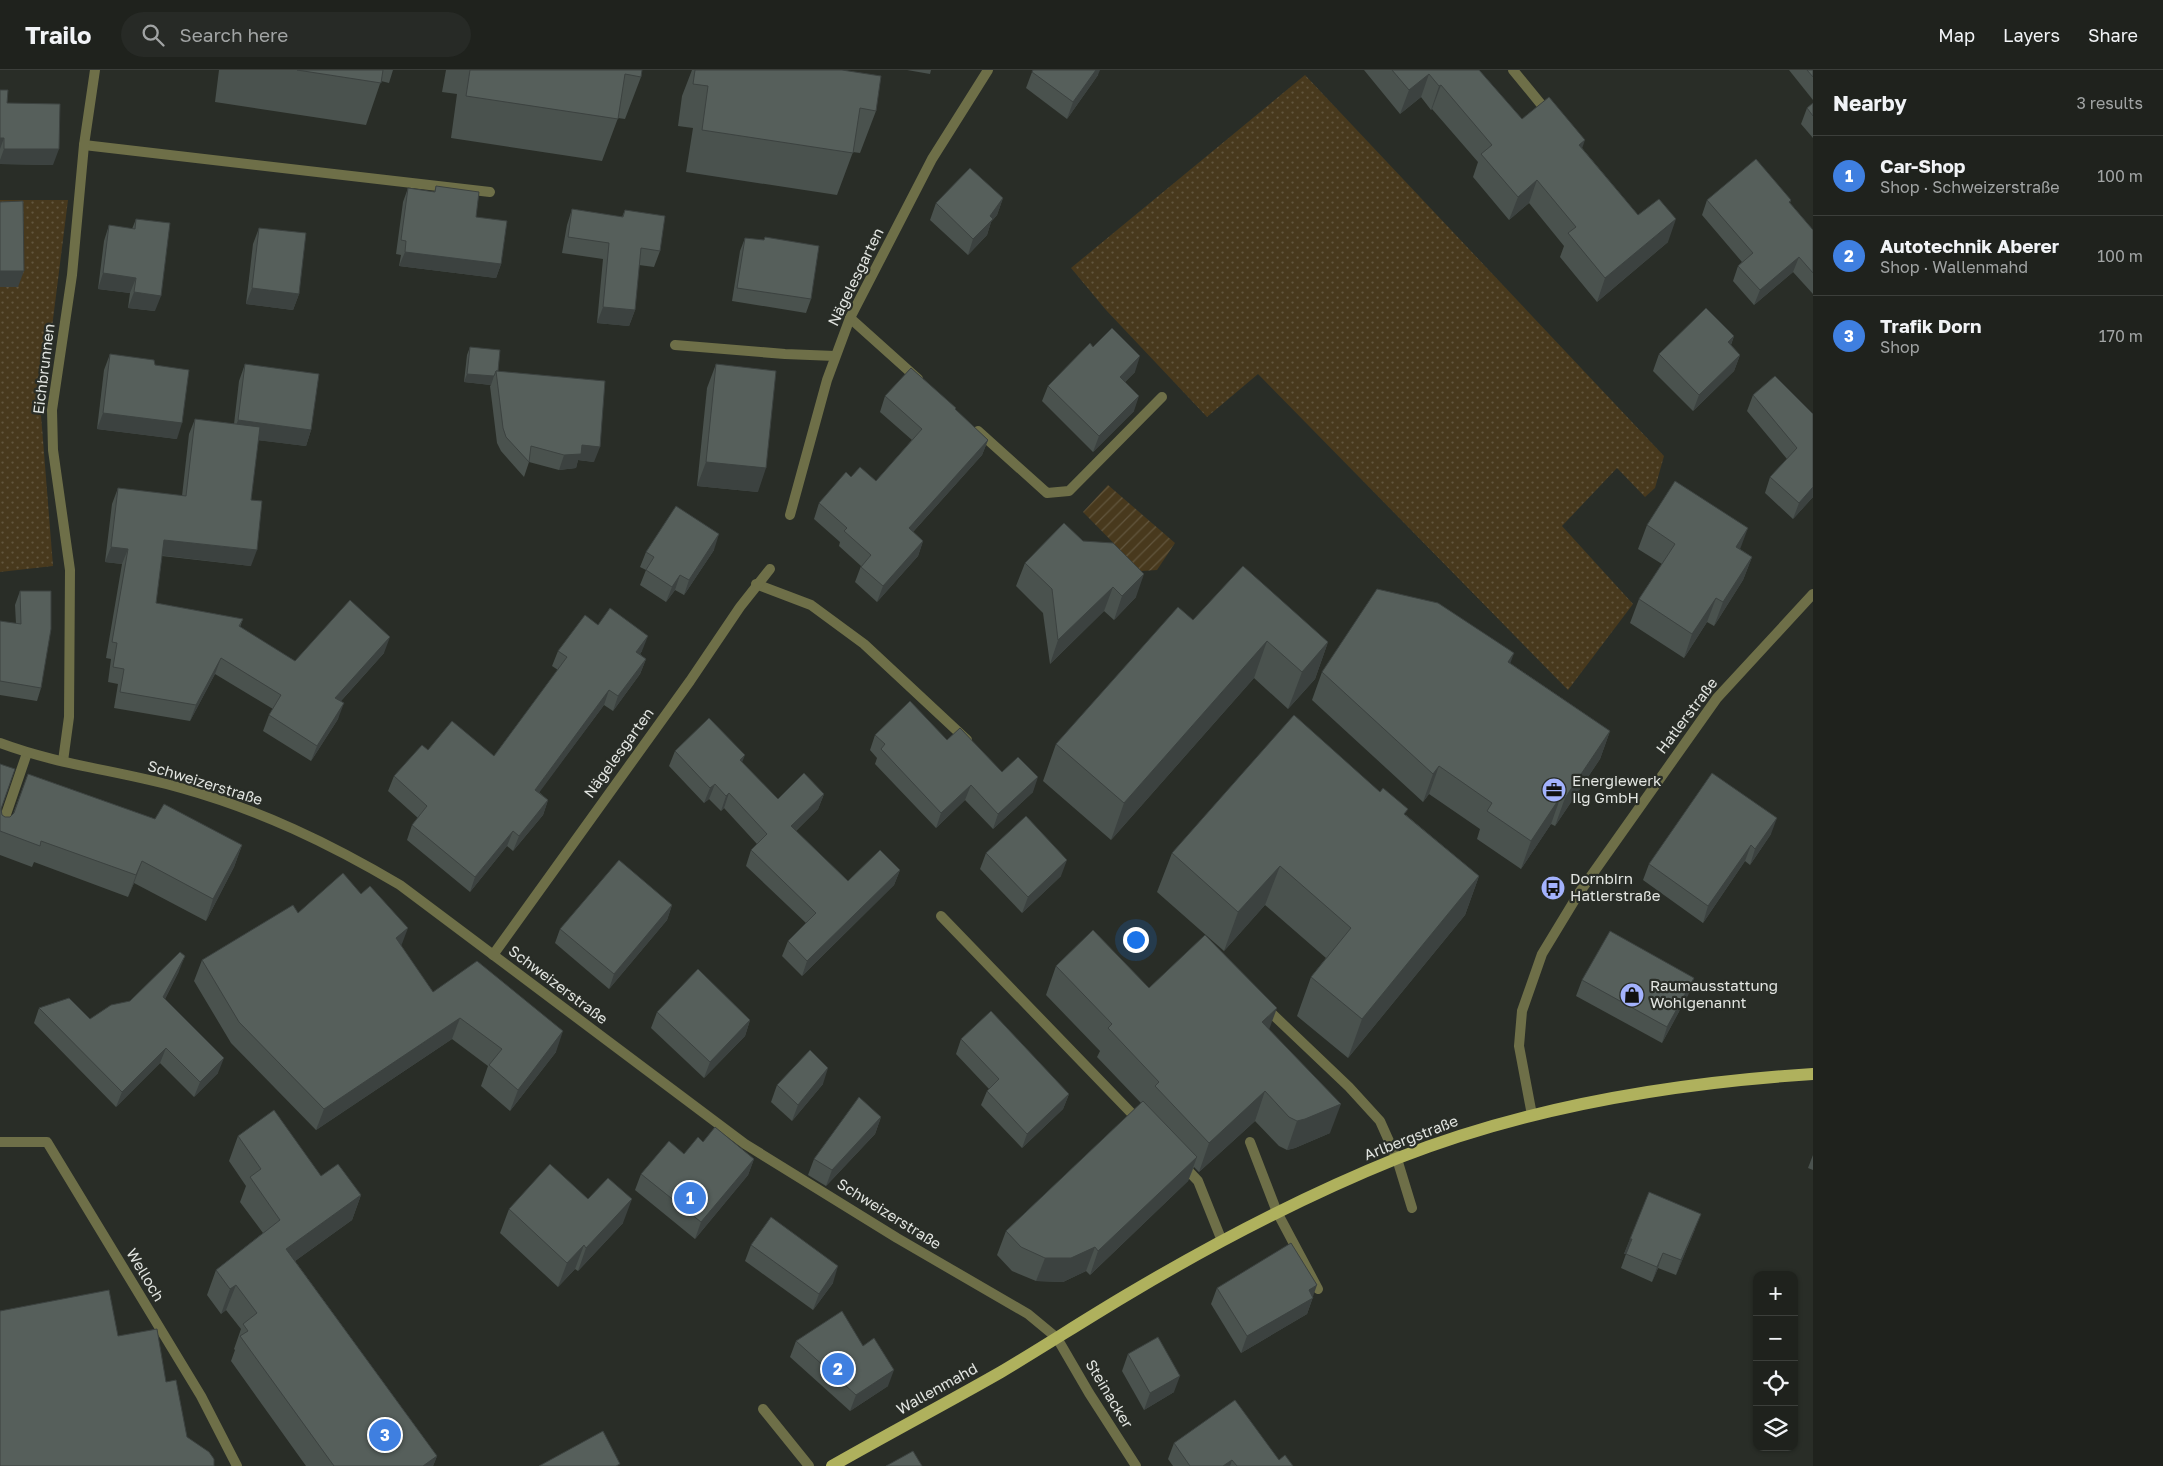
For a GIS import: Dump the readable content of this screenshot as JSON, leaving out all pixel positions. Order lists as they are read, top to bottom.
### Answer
{
  "streets": {
    "main road": ["Arlbergstraße", "Wallenmahd"],
    "street": [
      "Nägelesgarten",
      "Eichbrunnen",
      "Hatlerstraße",
      "Schweizerstraße",
      "Welloch",
      "Steinacker"
    ]
  },
  "crossings": [
    ["Nägelesgarten", "Schweizerstraße"],
    ["Eichbrunnen", "Schweizerstraße"],
    ["Hatlerstraße", "Arlbergstraße"],
    ["Schweizerstraße", "Arlbergstraße"],
    ["Schweizerstraße", "Wallenmahd"],
    ["Schweizerstraße", "Steinacker"],
    ["Arlbergstraße", "Wallenmahd"],
    ["Arlbergstraße", "Steinacker"],
    ["Wallenmahd", "Steinacker"]
  ],
  "places": {
    "office": ["Energiewerk Ilg GmbH"],
    "bus stop": ["Dornbirn Hatlerstraße"],
    "shop": ["Raumausstattung Wohlgenannt"]
  },
  "page": {
    "header": "Trailo",
    "search": "Search here",
    "nav": ["Map", "Layers", "Share"],
    "heading": ["Nearby", "3 results"],
    "list": [
      {
        "mark": "1",
        "name": "Car-Shop",
        "note": "Shop · Schweizerstraße",
        "value": "100 m"
      },
      {
        "mark": "2",
        "name": "Autotechnik Aberer",
        "note": "Shop · Wallenmahd",
        "value": "100 m"
      },
      {
        "mark": "3",
        "name": "Trafik Dorn",
        "note": "Shop",
        "value": "170 m"
      }
    ],
    "pins": ["1", "2", "3"],
    "map_buttons": ["+", "−"]
  }
}
